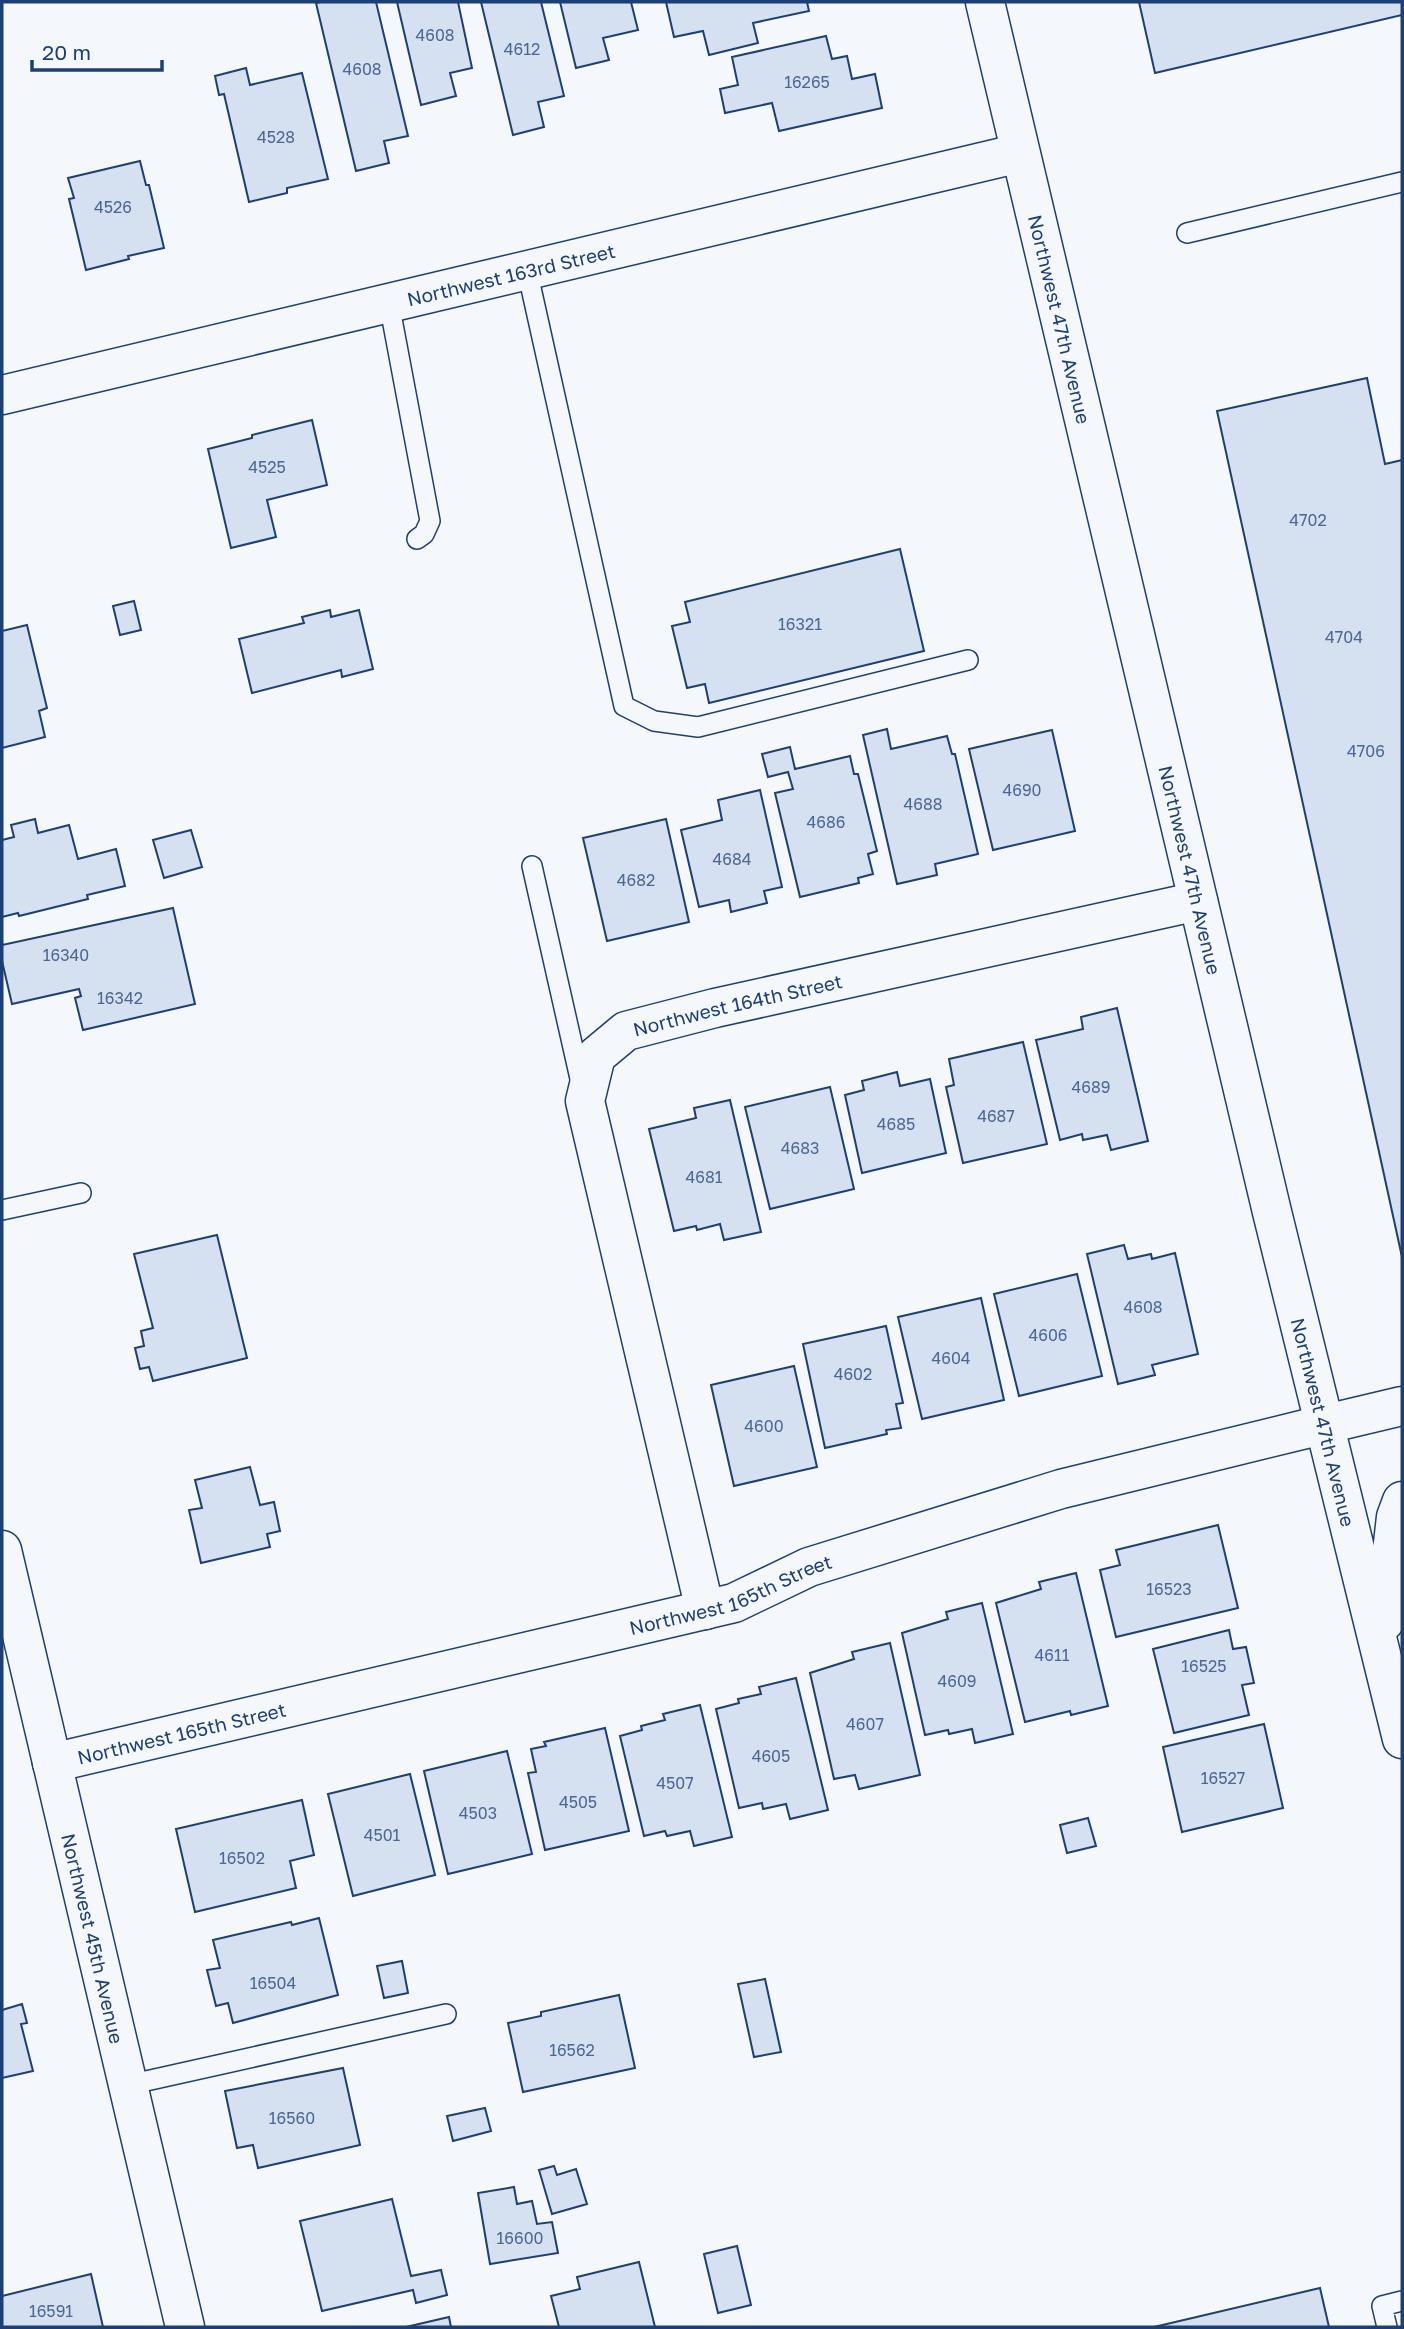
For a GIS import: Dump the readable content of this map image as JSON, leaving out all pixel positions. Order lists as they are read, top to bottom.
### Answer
{
  "streets": {
    "street": [
      "Northwest 163rd Street",
      "Northwest 47th Avenue",
      "Northwest 164th Street",
      "Northwest 165th Street",
      "Northwest 45th Avenue"
    ]
  },
  "crossings": [
    ["Northwest 163rd Street", "Northwest 47th Avenue"],
    ["Northwest 47th Avenue", "Northwest 164th Street"],
    ["Northwest 47th Avenue", "Northwest 165th Street"],
    ["Northwest 164th Street", "Northwest 165th Street"],
    ["Northwest 165th Street", "Northwest 45th Avenue"]
  ],
  "house_numbers": [
    "4608",
    "4612",
    "4608",
    "16265",
    "4528",
    "4526",
    "4525",
    "4702",
    "16321",
    "4704",
    "4706",
    "4690",
    "4688",
    "4686",
    "4684",
    "4682",
    "16340",
    "16342",
    "4689",
    "4687",
    "4685",
    "4683",
    "4681",
    "4608",
    "4606",
    "4604",
    "4602",
    "4600",
    "16523",
    "4611",
    "16525",
    "4609",
    "4607",
    "4605",
    "16527",
    "4507",
    "4505",
    "4503",
    "4501",
    "16502",
    "16504",
    "16562",
    "16560",
    "16600",
    "16591"
  ],
  "scale_bar": "20 m"
}
